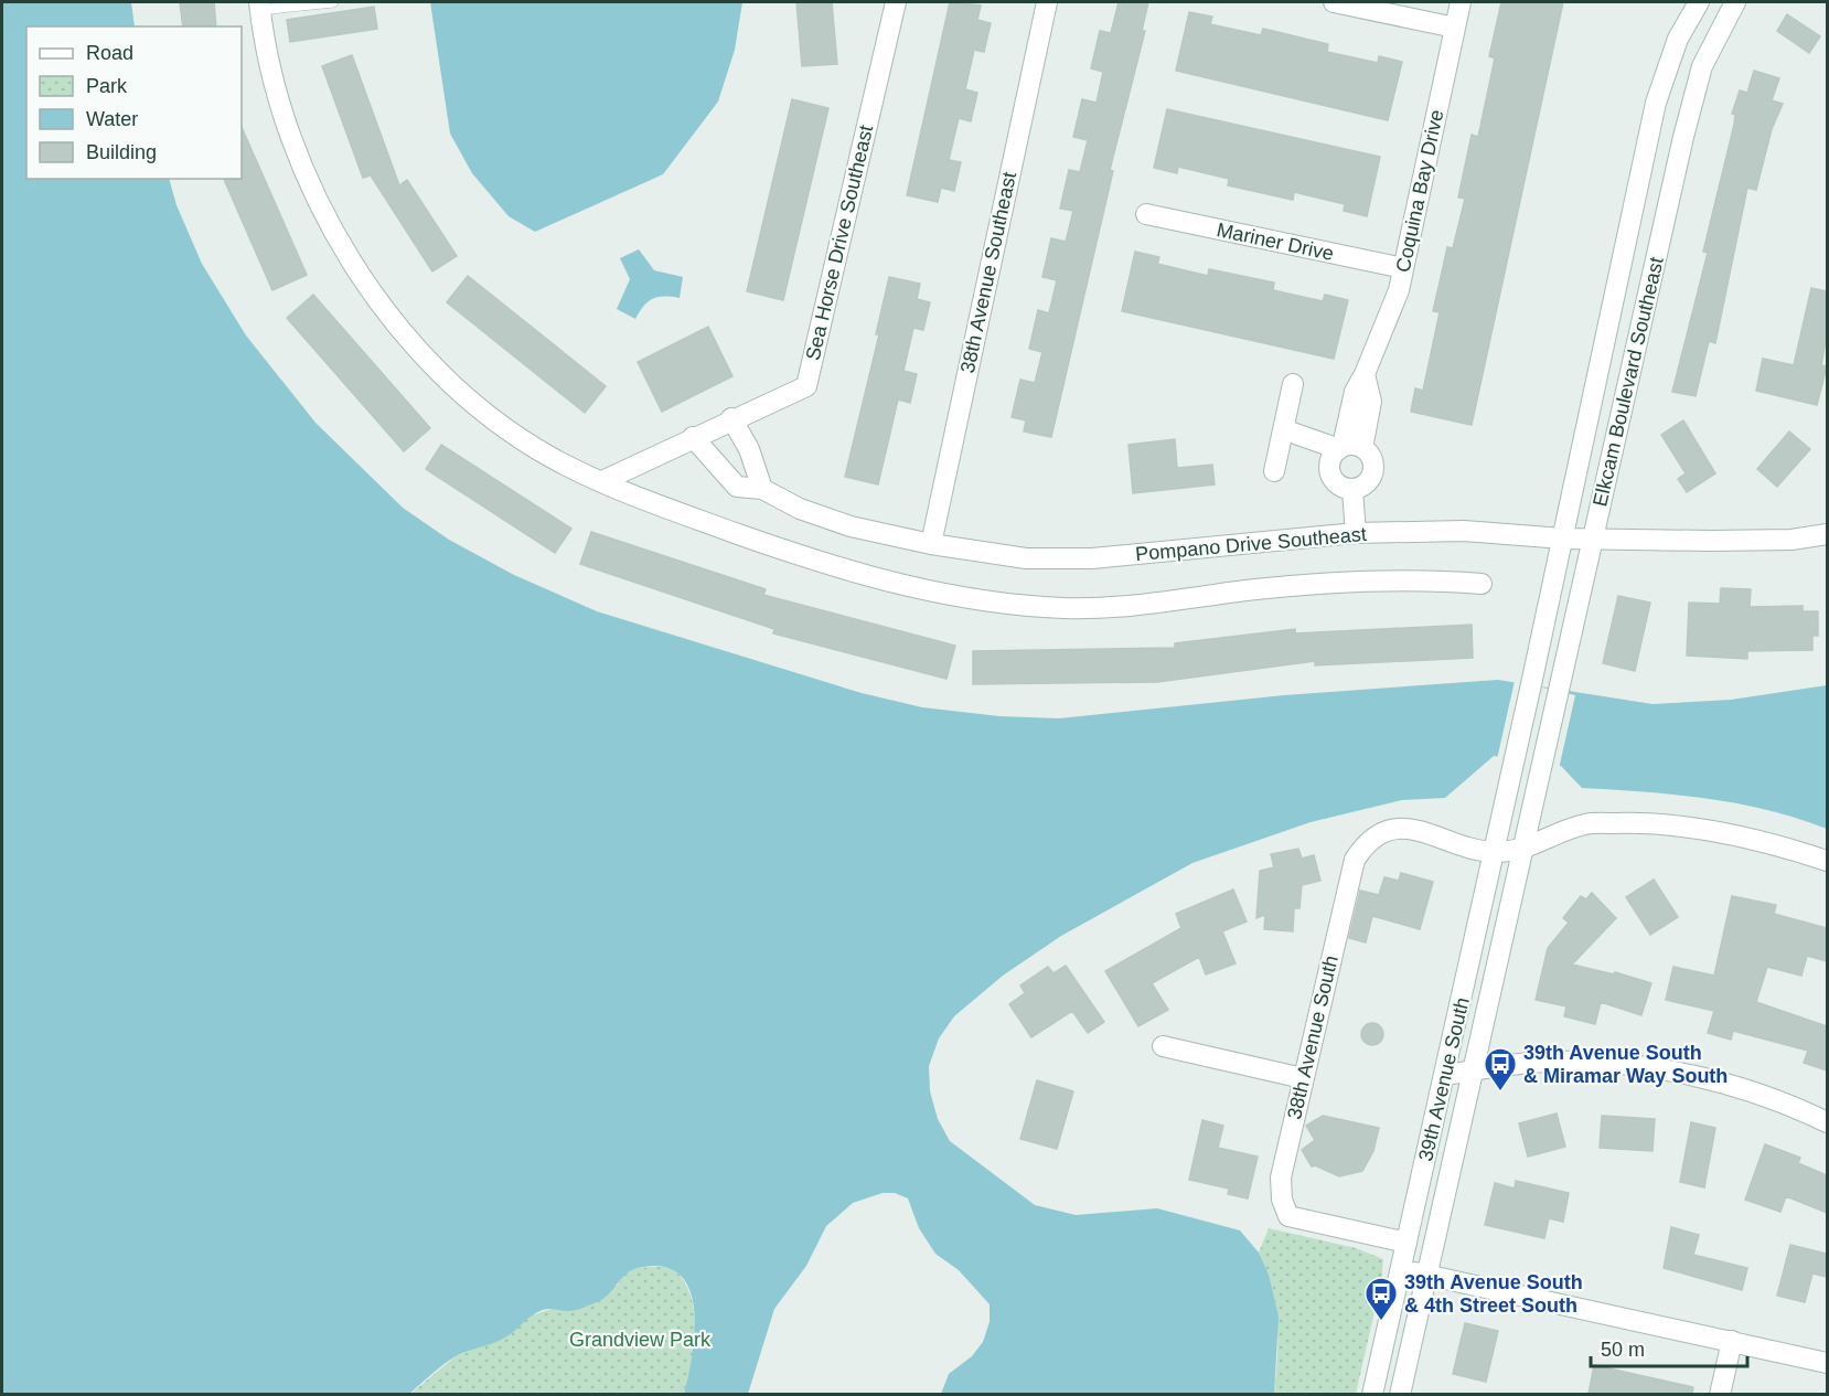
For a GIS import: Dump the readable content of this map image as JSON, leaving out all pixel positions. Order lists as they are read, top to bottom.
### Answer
{
  "streets": {
    "street": [
      "Coquina Bay Drive",
      "Mariner Drive",
      "Sea Horse Drive Southeast",
      "38th Avenue Southeast",
      "Elkcam Boulevard Southeast",
      "Pompano Drive Southeast",
      "38th Avenue South",
      "39th Avenue South"
    ]
  },
  "crossings": [
    ["Coquina Bay Drive", "Mariner Drive"],
    ["38th Avenue Southeast", "Pompano Drive Southeast"],
    ["Elkcam Boulevard Southeast", "Pompano Drive Southeast"],
    ["Elkcam Boulevard Southeast", "39th Avenue South"],
    ["38th Avenue South", "39th Avenue South"]
  ],
  "parks": ["Grandview Park"],
  "places": {
    "bus stop": ["39th Avenue South & Miramar Way South", "39th Avenue South & 4th Street South"]
  },
  "legend": [
    "Road",
    "Park",
    "Water",
    "Building"
  ],
  "scale_bar": "50 m"
}
